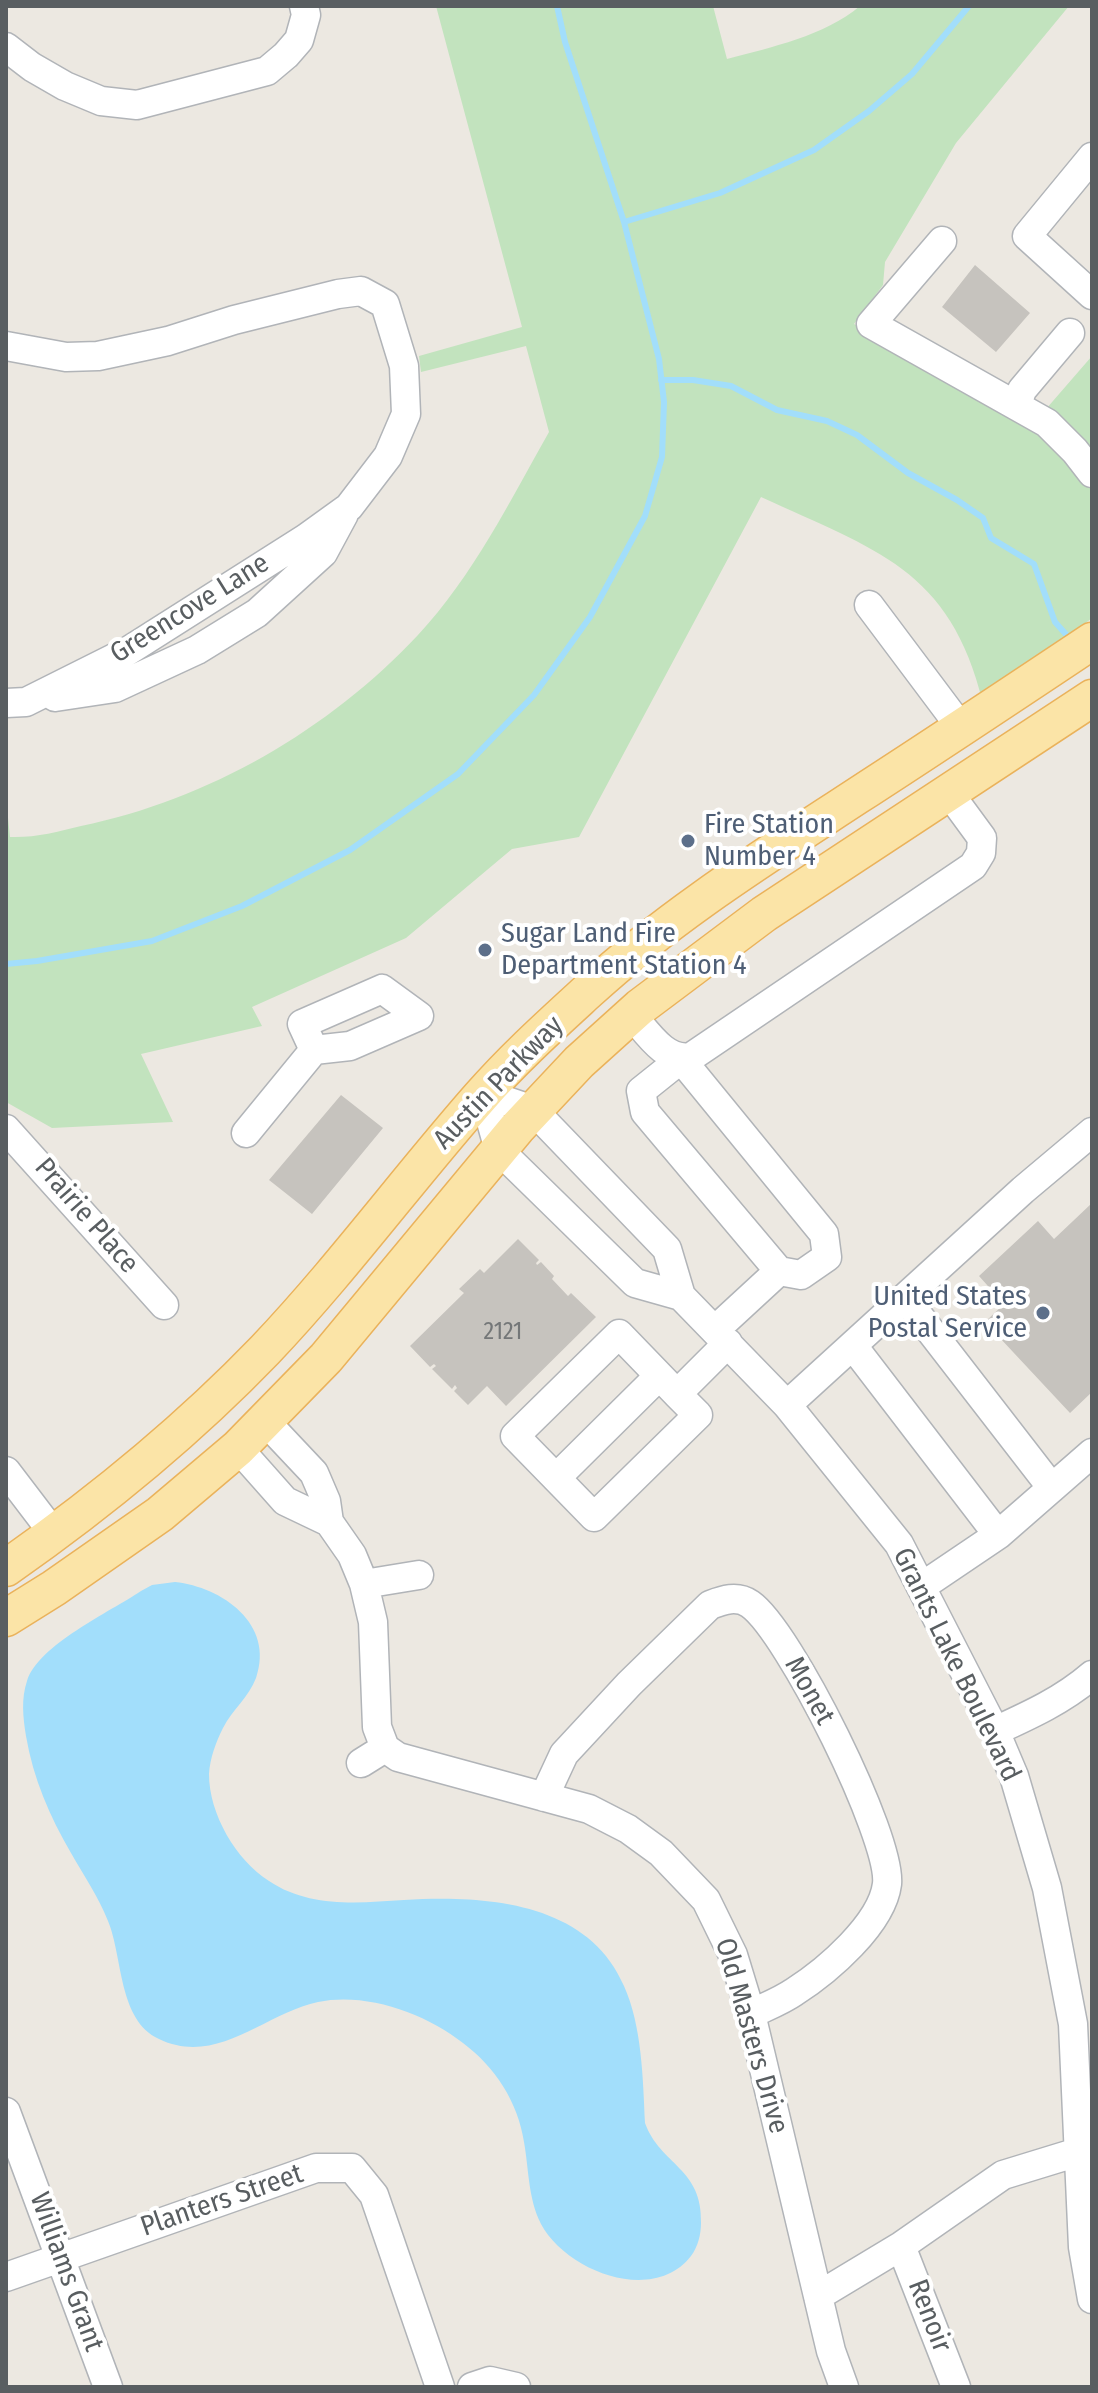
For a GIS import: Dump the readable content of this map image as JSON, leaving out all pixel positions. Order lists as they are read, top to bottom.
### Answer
{
  "streets": {
    "main road": ["Austin Parkway"],
    "street": [
      "Greencove Lane",
      "Prairie Place",
      "Grants Lake Boulevard",
      "Monet",
      "Old Masters Drive",
      "Planters Street",
      "Williams Grant",
      "Renoir"
    ]
  },
  "crossings": [
    ["Austin Parkway", "Grants Lake Boulevard"],
    ["Austin Parkway", "Old Masters Drive"],
    ["Monet", "Old Masters Drive"],
    ["Planters Street", "Williams Grant"]
  ],
  "places": ["Fire Station Number 4", "Sugar Land Fire Department Station 4", "United States Postal Service"],
  "house_numbers": ["2121"]
}
